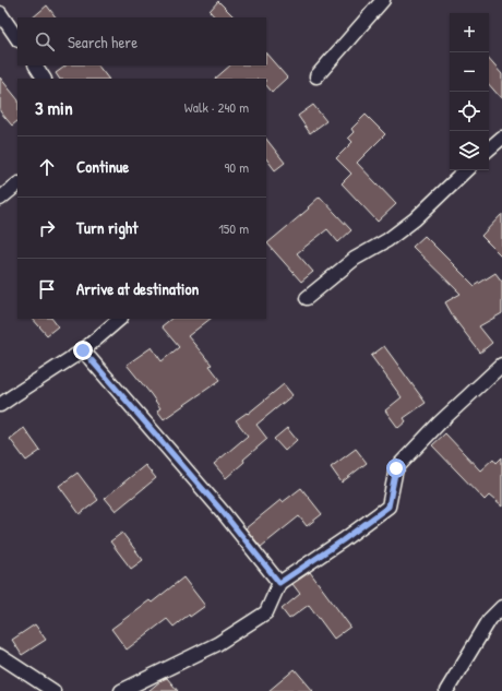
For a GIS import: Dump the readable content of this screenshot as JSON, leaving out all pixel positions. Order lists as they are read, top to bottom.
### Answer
{
  "page": {
    "map_buttons": ["+", "−"],
    "search": "Search here",
    "heading": ["3 min", "Walk · 240 m"],
    "list": [
      ["Continue", "90 m"],
      ["Turn right", "150 m"],
      "Arrive at destination"
    ]
  }
}
